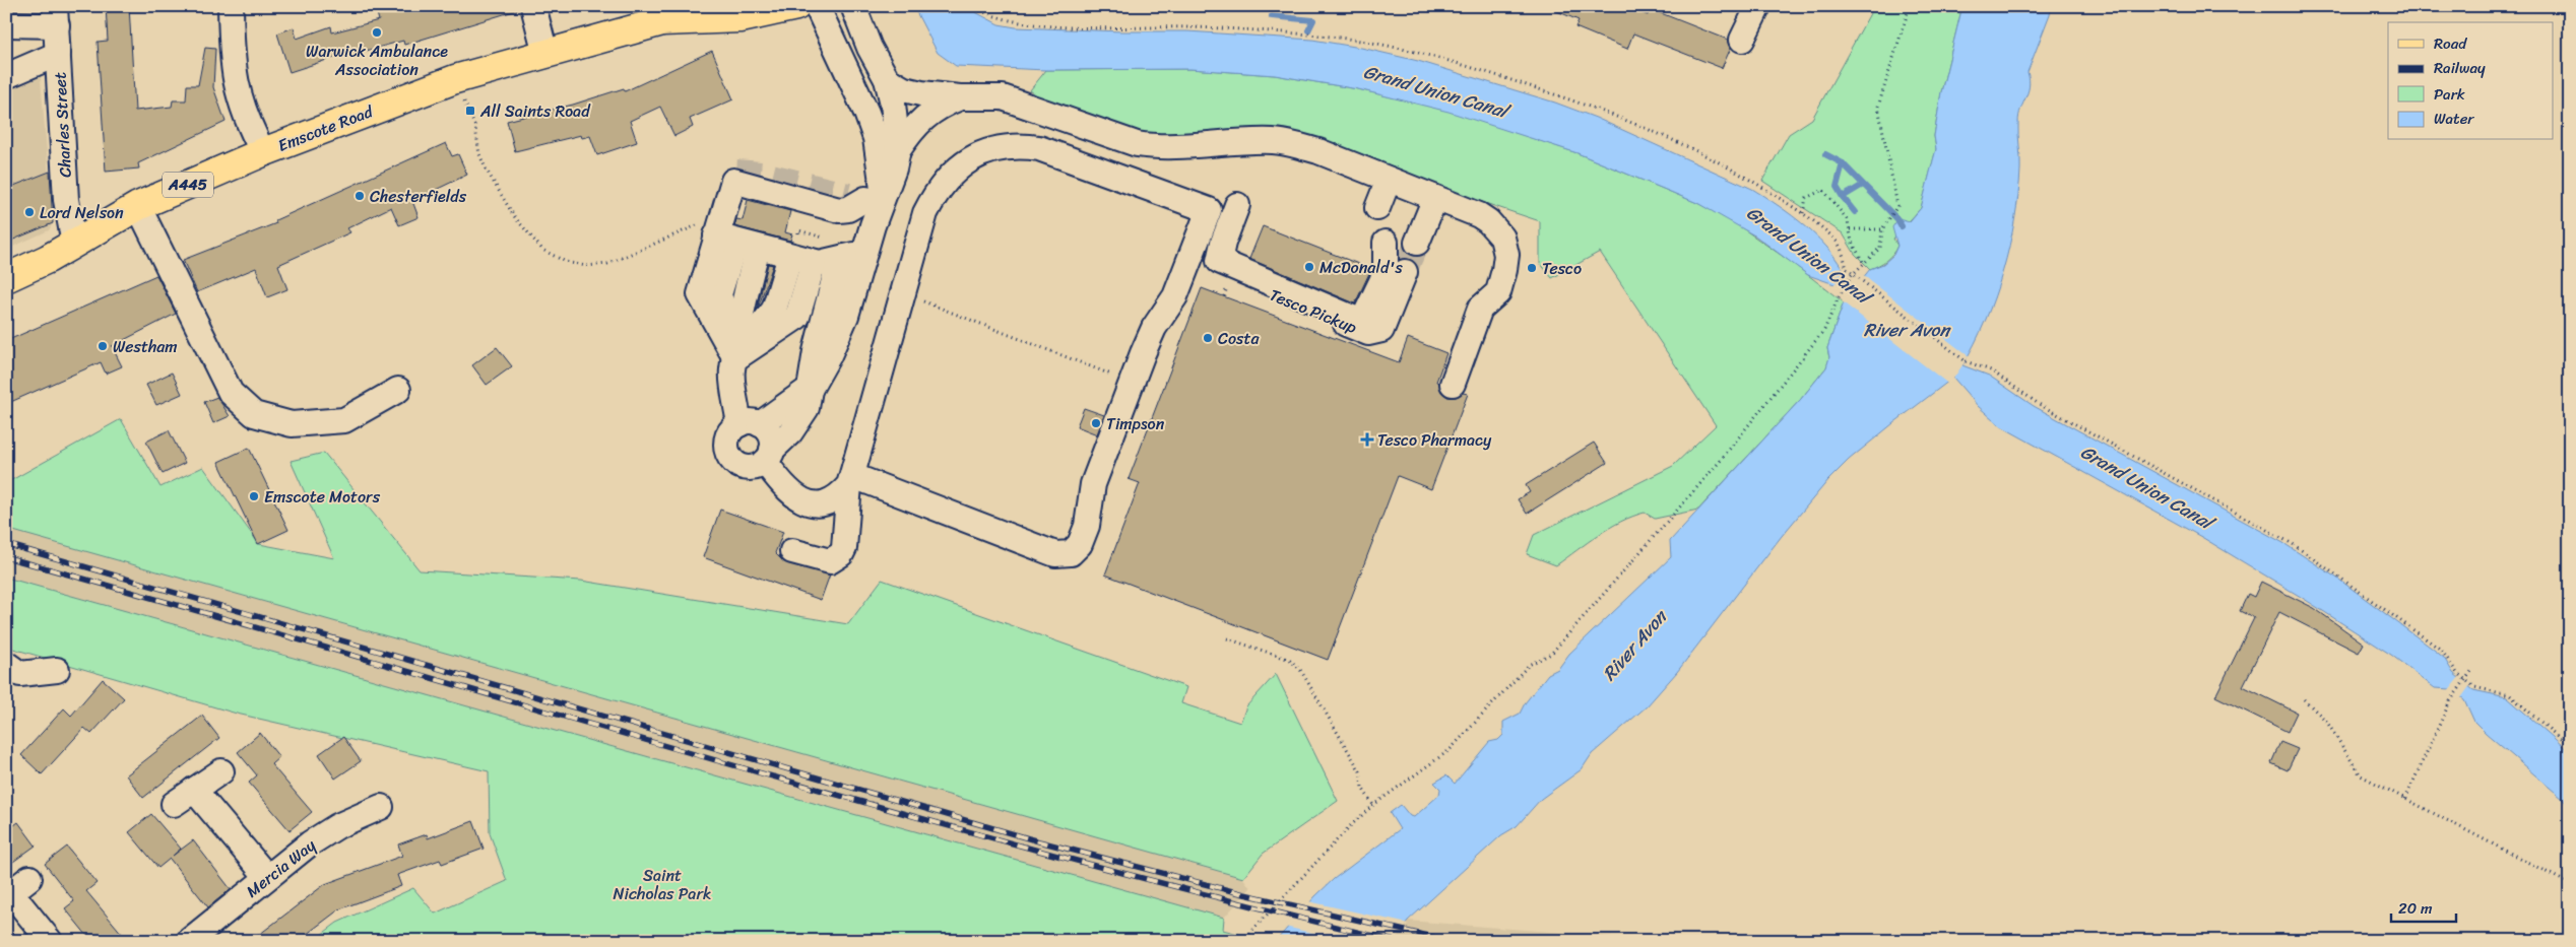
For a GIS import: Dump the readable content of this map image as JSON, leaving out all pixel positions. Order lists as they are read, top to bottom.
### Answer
{
  "streets": {
    "main road": ["Emscote Road", "A445"],
    "street": ["Charles Street", "Tesco Pickup", "Mercia Way"]
  },
  "crossings": [
    ["Charles Street", "Emscote Road"]
  ],
  "water": ["Grand Union Canal", "River Avon"],
  "parks": ["Saint Nicholas Park"],
  "places": {
    "other": [
      "Warwick Ambulance Association",
      "Chesterfields",
      "Lord Nelson",
      "McDonald's",
      "Tesco",
      "Costa",
      "Westham",
      "Timpson",
      "Emscote Motors"
    ],
    "transit": ["All Saints Road"],
    "health": ["Tesco Pharmacy"]
  },
  "legend": [
    "Road",
    "Railway",
    "Park",
    "Water"
  ],
  "scale_bar": "20 m"
}
